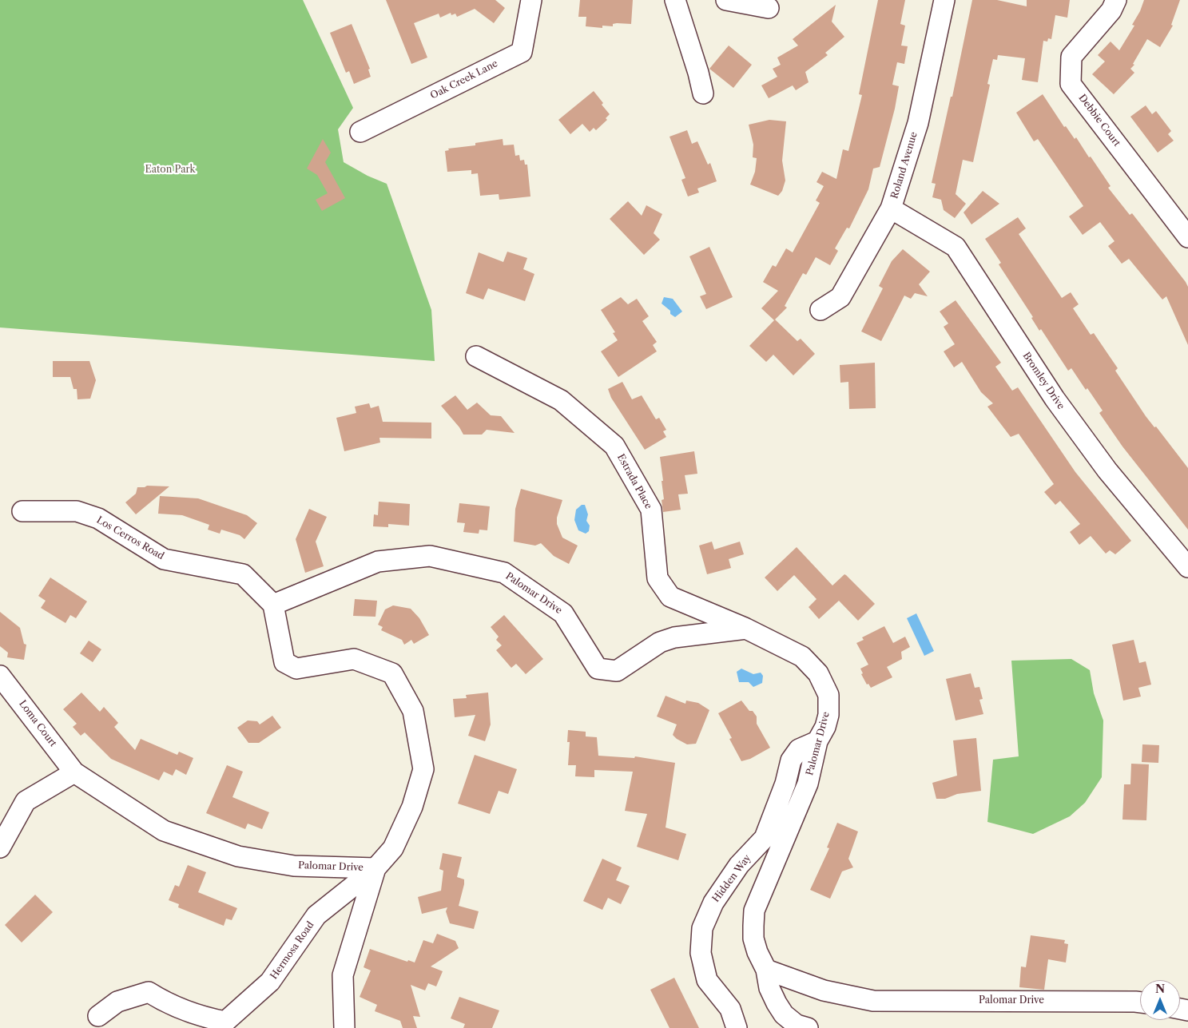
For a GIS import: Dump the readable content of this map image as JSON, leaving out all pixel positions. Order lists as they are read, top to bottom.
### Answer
{
  "streets": {
    "street": [
      "Oak Creek Lane",
      "Debbie Court",
      "Roland Avenue",
      "Bromley Drive",
      "Estrada Place",
      "Los Cerros Road",
      "Palomar Drive",
      "Loma Court",
      "Hidden Way",
      "Hermosa Road"
    ]
  },
  "crossings": [
    ["Roland Avenue", "Bromley Drive"],
    ["Estrada Place", "Palomar Drive"],
    ["Los Cerros Road", "Palomar Drive"],
    ["Palomar Drive", "Loma Court"],
    ["Palomar Drive", "Hidden Way"],
    ["Palomar Drive", "Hermosa Road"]
  ],
  "parks": ["Eaton Park"],
  "north": "top"
}
